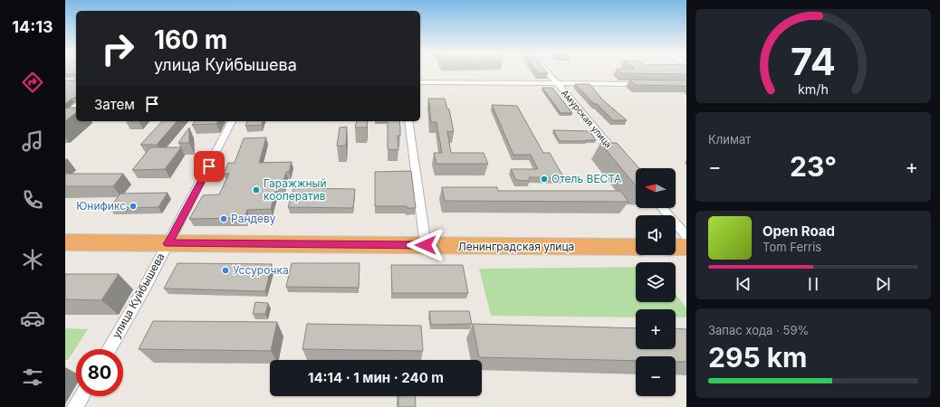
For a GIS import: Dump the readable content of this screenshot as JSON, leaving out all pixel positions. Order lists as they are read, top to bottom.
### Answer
{
  "streets": {
    "highway": ["Ленинградская улица"],
    "street": ["Амурская улица", "улица Куйбышева"]
  },
  "crossings": [
    ["Ленинградская улица", "улица Куйбышева"]
  ],
  "places": [
    "Отель ВЕСТА",
    "Гаражжный кооператив",
    "Юнификс",
    "Рандеву",
    "Уссурочка"
  ],
  "north": "left",
  "page": {
    "tabs": "14:13",
    "turn": ["160 m", "улица Куйбышева"],
    "then": "Затем",
    "tile": [
      "Климат",
      ["Запас хода · 59%", "295 km"]
    ],
    "heat": ["−", "23°", "+"],
    "map_buttons": ["+", "−"],
    "song": ["Open Road", "Tom Ferris"],
    "limit": "80",
    "trip": "14:14 · 1 мин · 240 m",
    "gauge": ["74", "km/h"]
  }
}
